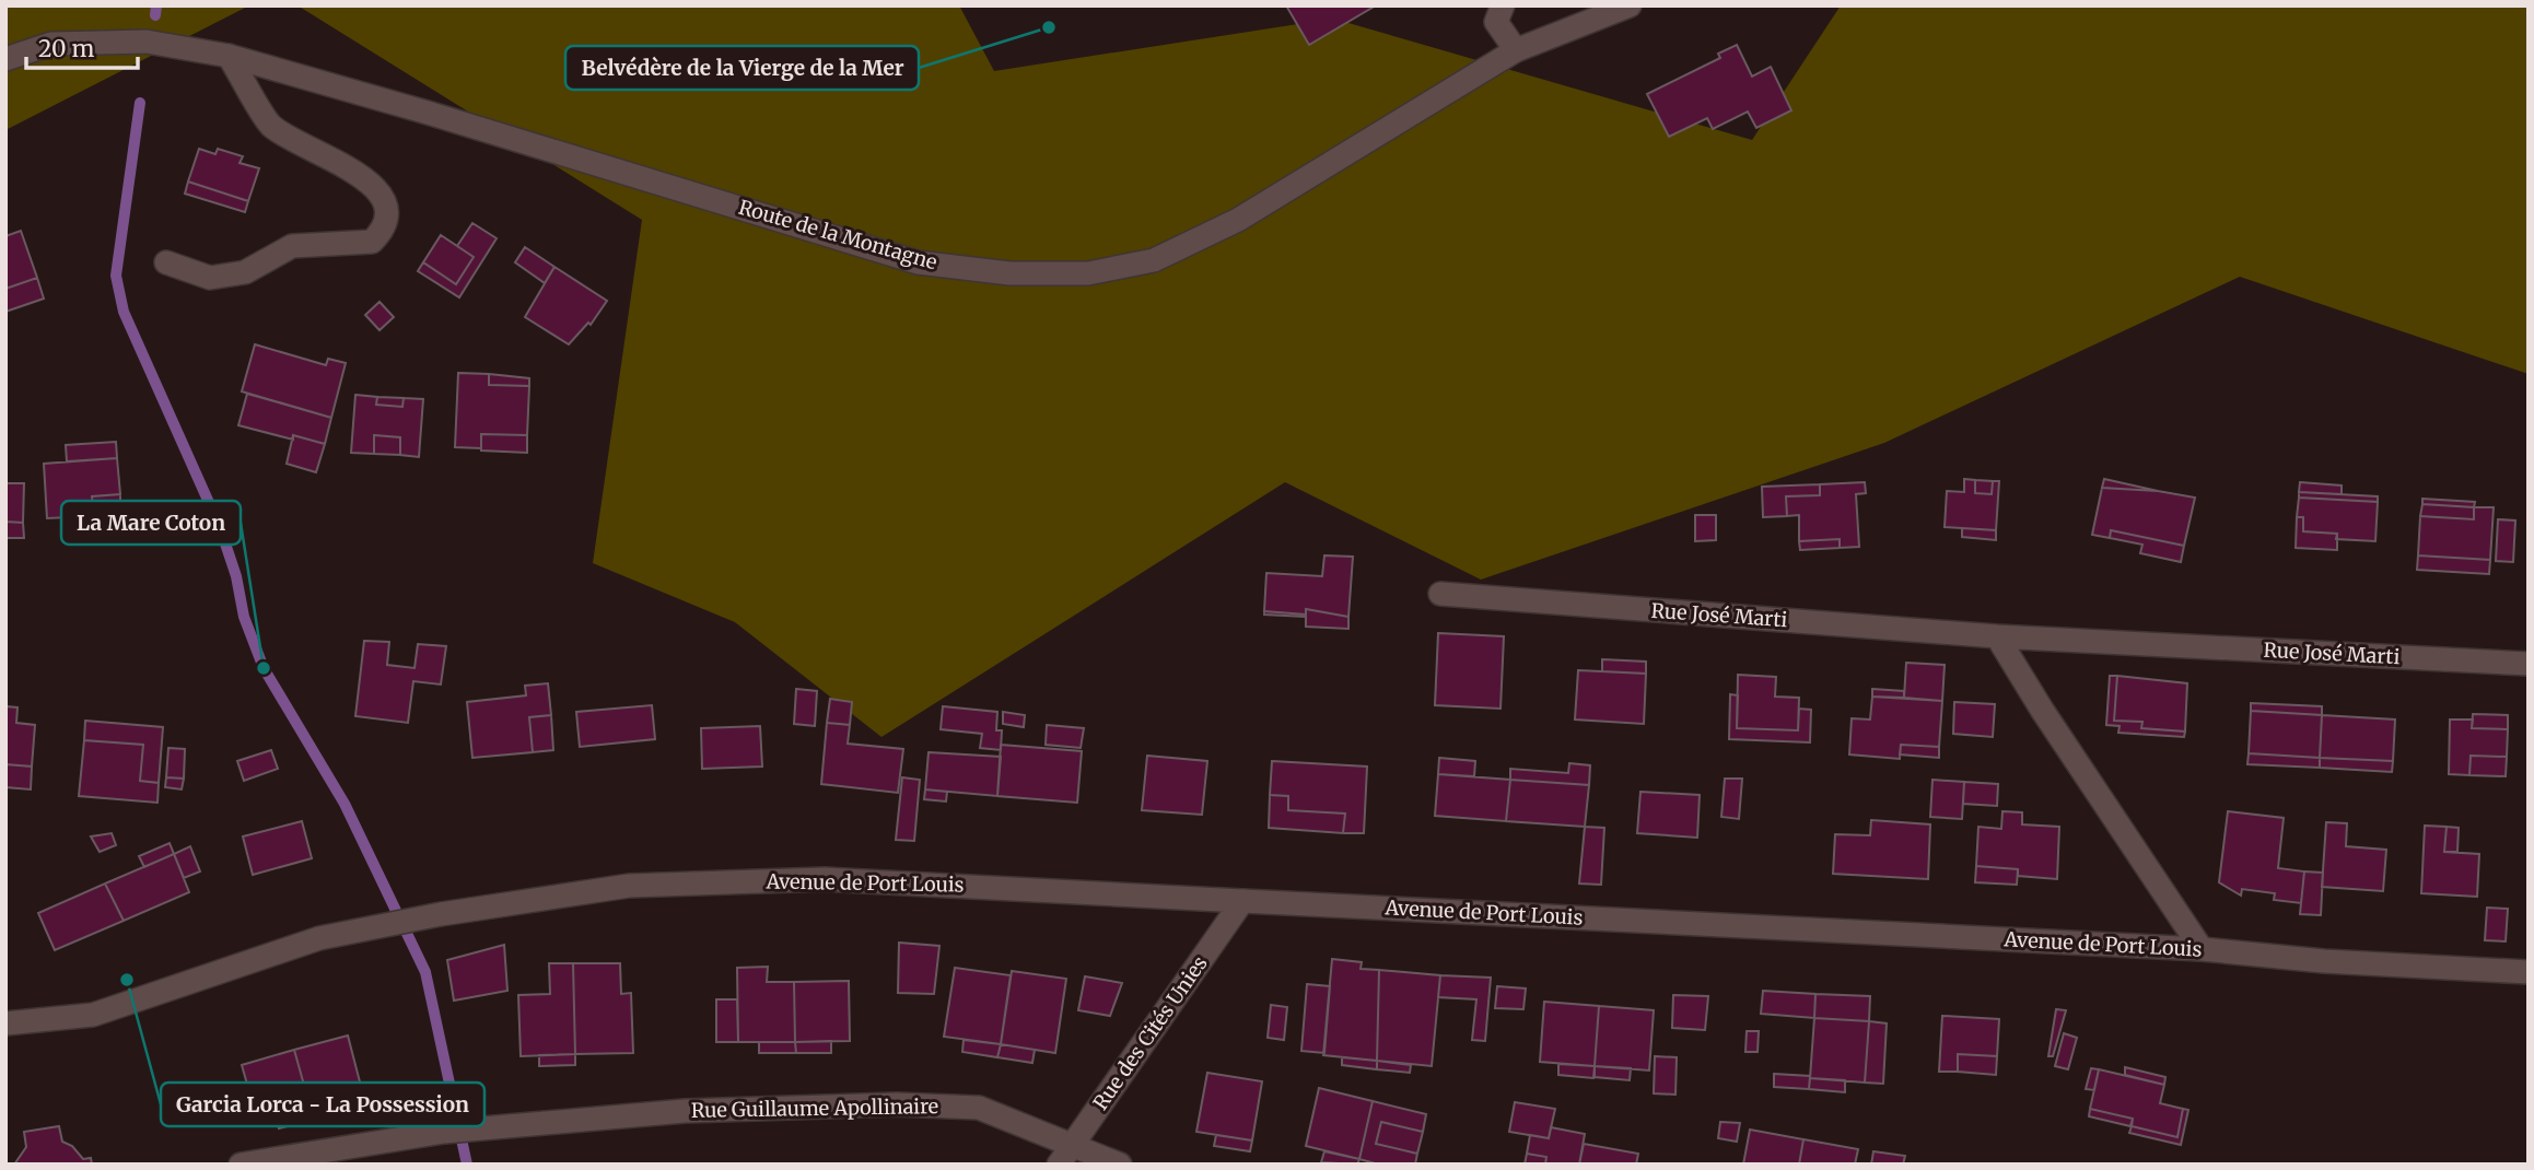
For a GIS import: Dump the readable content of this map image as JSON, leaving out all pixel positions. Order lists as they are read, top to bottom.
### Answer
{
  "streets": {
    "street": [
      "Route de la Montagne",
      "Rue José Marti",
      "Avenue de Port Louis",
      "Rue des Cités Unies",
      "Rue Guillaume Apollinaire"
    ]
  },
  "crossings": [
    ["Avenue de Port Louis", "Rue des Cités Unies"],
    ["Rue des Cités Unies", "Rue Guillaume Apollinaire"]
  ],
  "places": ["Belvédère de la Vierge de la Mer", "La Mare Coton", "Garcia Lorca - La Possession"],
  "scale_bar": "20 m"
}
